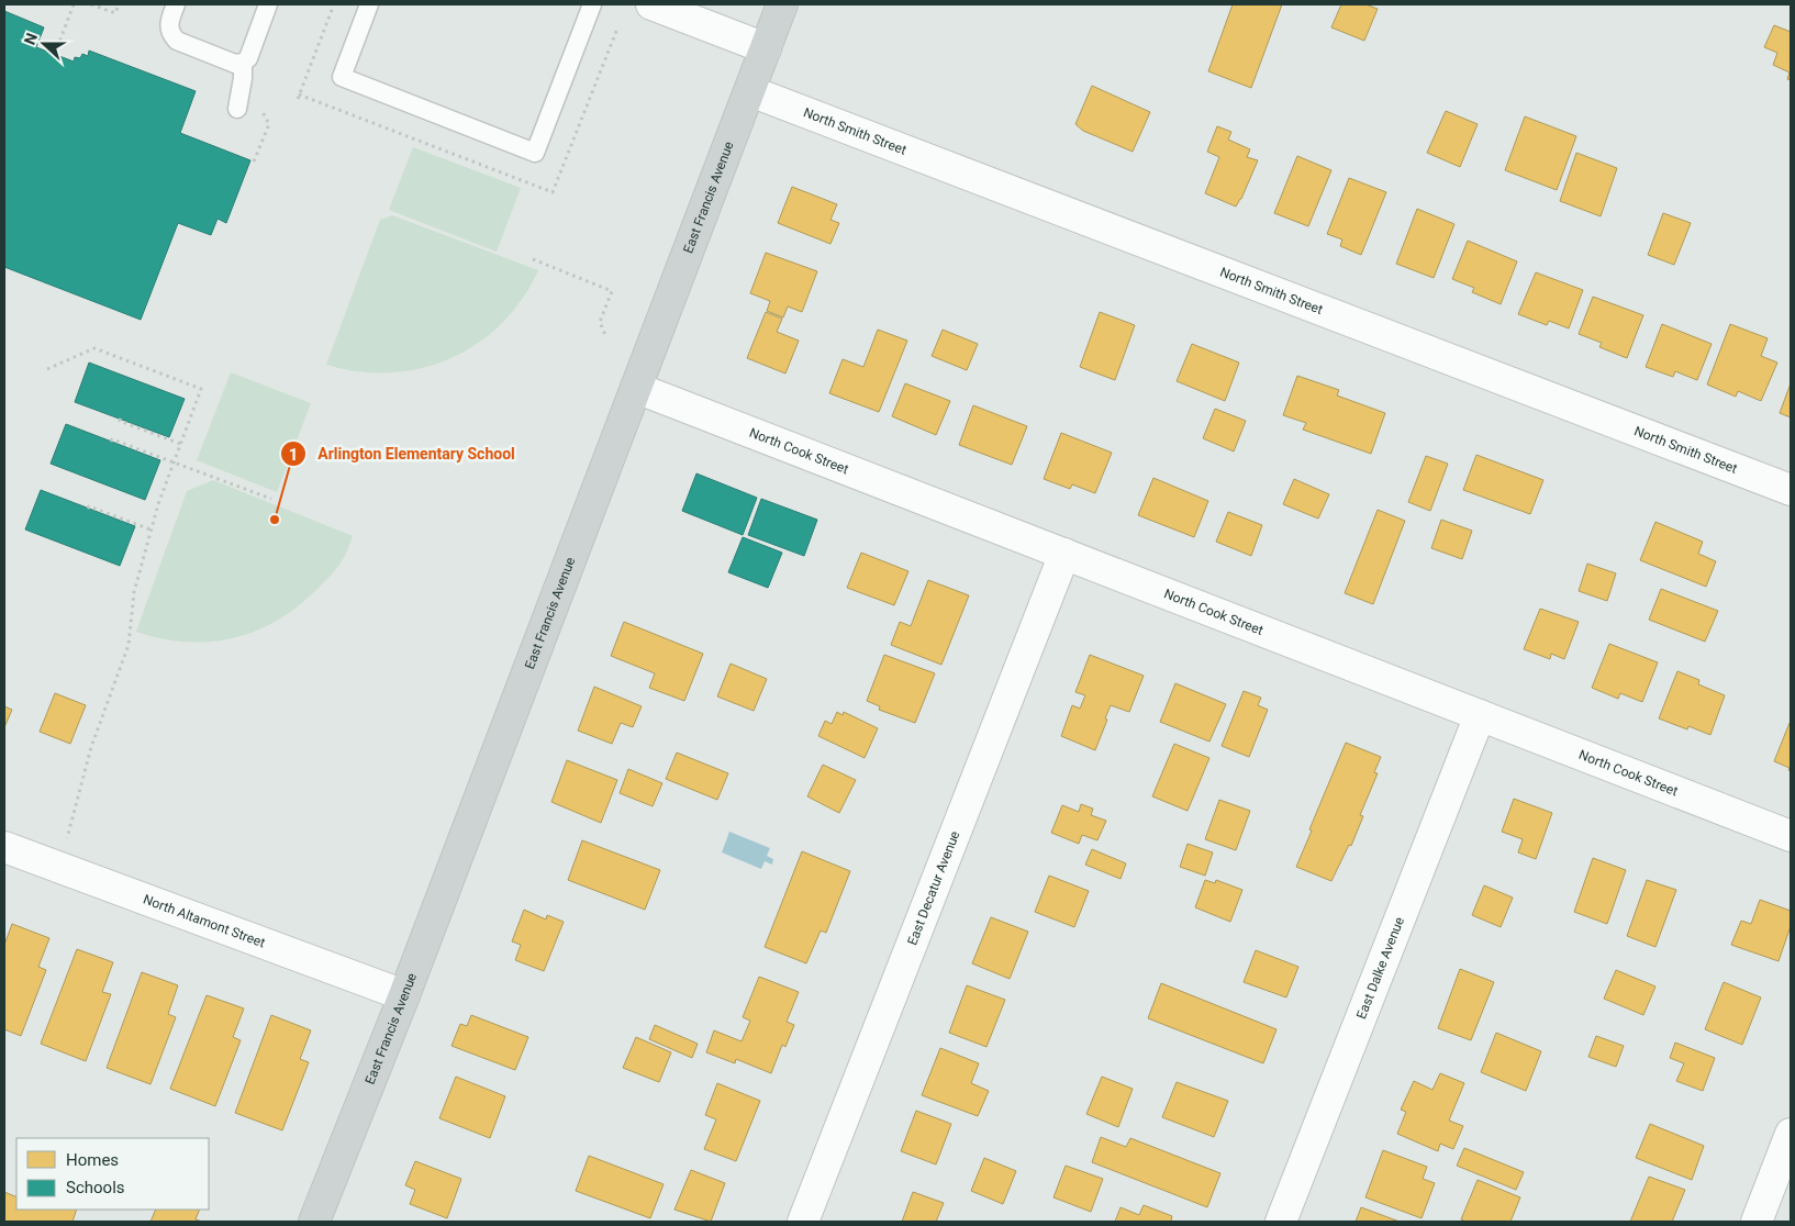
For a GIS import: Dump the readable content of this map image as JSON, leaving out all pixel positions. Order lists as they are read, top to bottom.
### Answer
{
  "streets": {
    "main road": ["East Francis Avenue"],
    "street": [
      "North Smith Street",
      "North Cook Street",
      "East Decatur Avenue",
      "North Altamont Street",
      "East Dalke Avenue"
    ]
  },
  "crossings": [
    ["North Smith Street", "East Francis Avenue"],
    ["East Francis Avenue", "North Cook Street"],
    ["East Francis Avenue", "North Altamont Street"],
    ["North Cook Street", "East Decatur Avenue"],
    ["North Cook Street", "East Dalke Avenue"]
  ],
  "places": ["Arlington Elementary School"],
  "legend": ["Homes", "Schools"],
  "north": "left"
}
